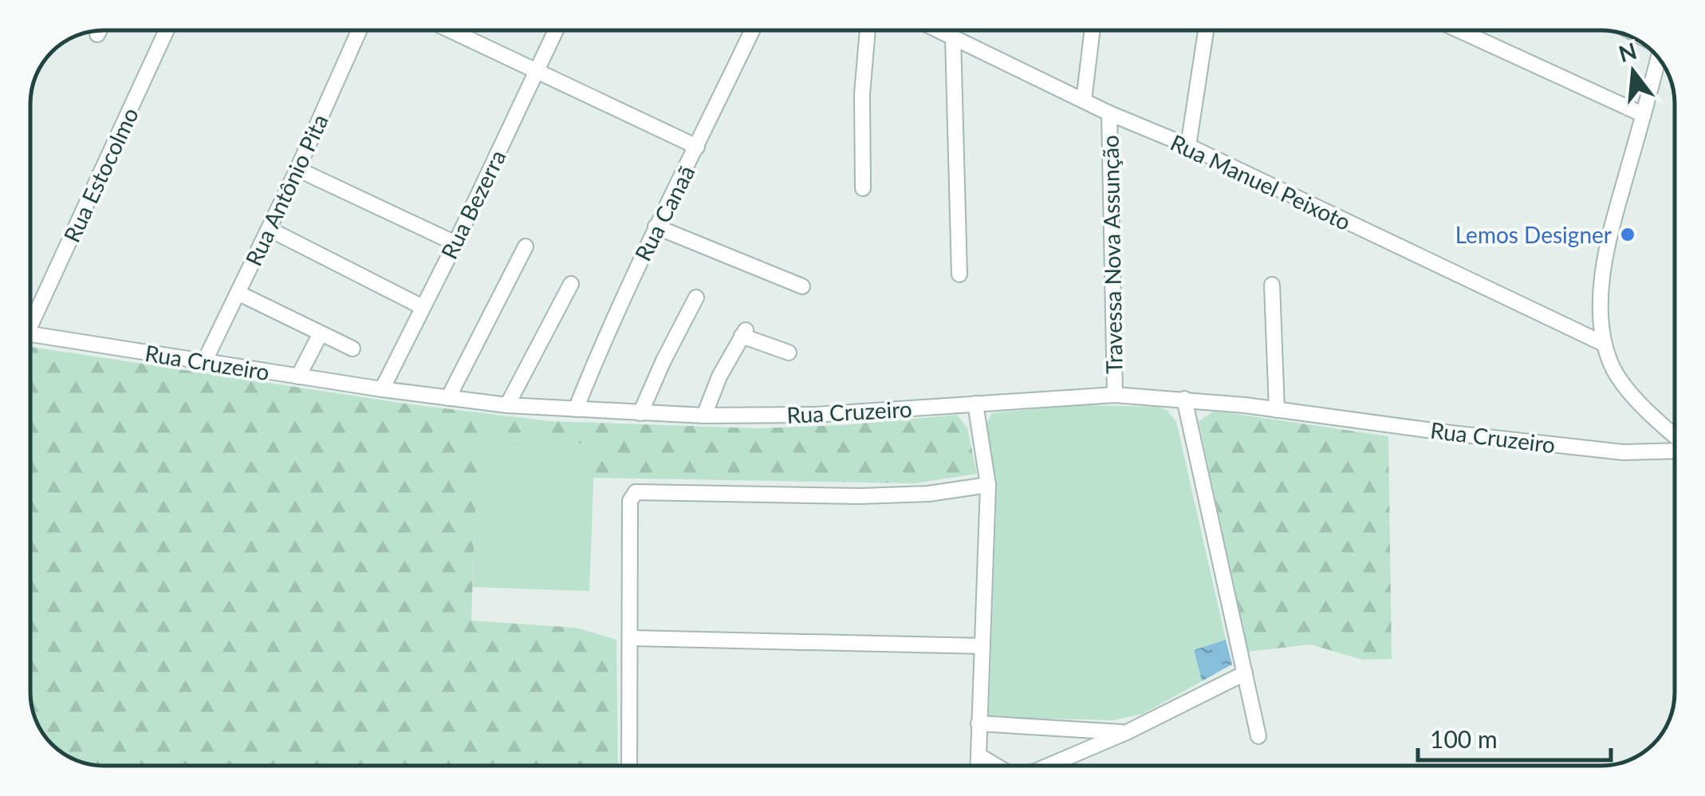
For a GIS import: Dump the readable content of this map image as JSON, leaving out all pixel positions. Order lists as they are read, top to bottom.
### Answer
{
  "streets": {
    "street": [
      "Rua Estocolmo",
      "Rua Manuel Peixoto",
      "Rua Antônio Pita",
      "Rua Bezerra",
      "Rua Canaã",
      "Travessa Nova Assunção",
      "Rua Cruzeiro"
    ]
  },
  "crossings": [
    ["Rua Manuel Peixoto", "Travessa Nova Assunção"],
    ["Rua Antônio Pita", "Rua Cruzeiro"],
    ["Rua Bezerra", "Rua Cruzeiro"],
    ["Rua Canaã", "Rua Cruzeiro"],
    ["Travessa Nova Assunção", "Rua Cruzeiro"]
  ],
  "places": ["Lemos Designer"],
  "scale_bar": "100 m",
  "north": "top"
}
